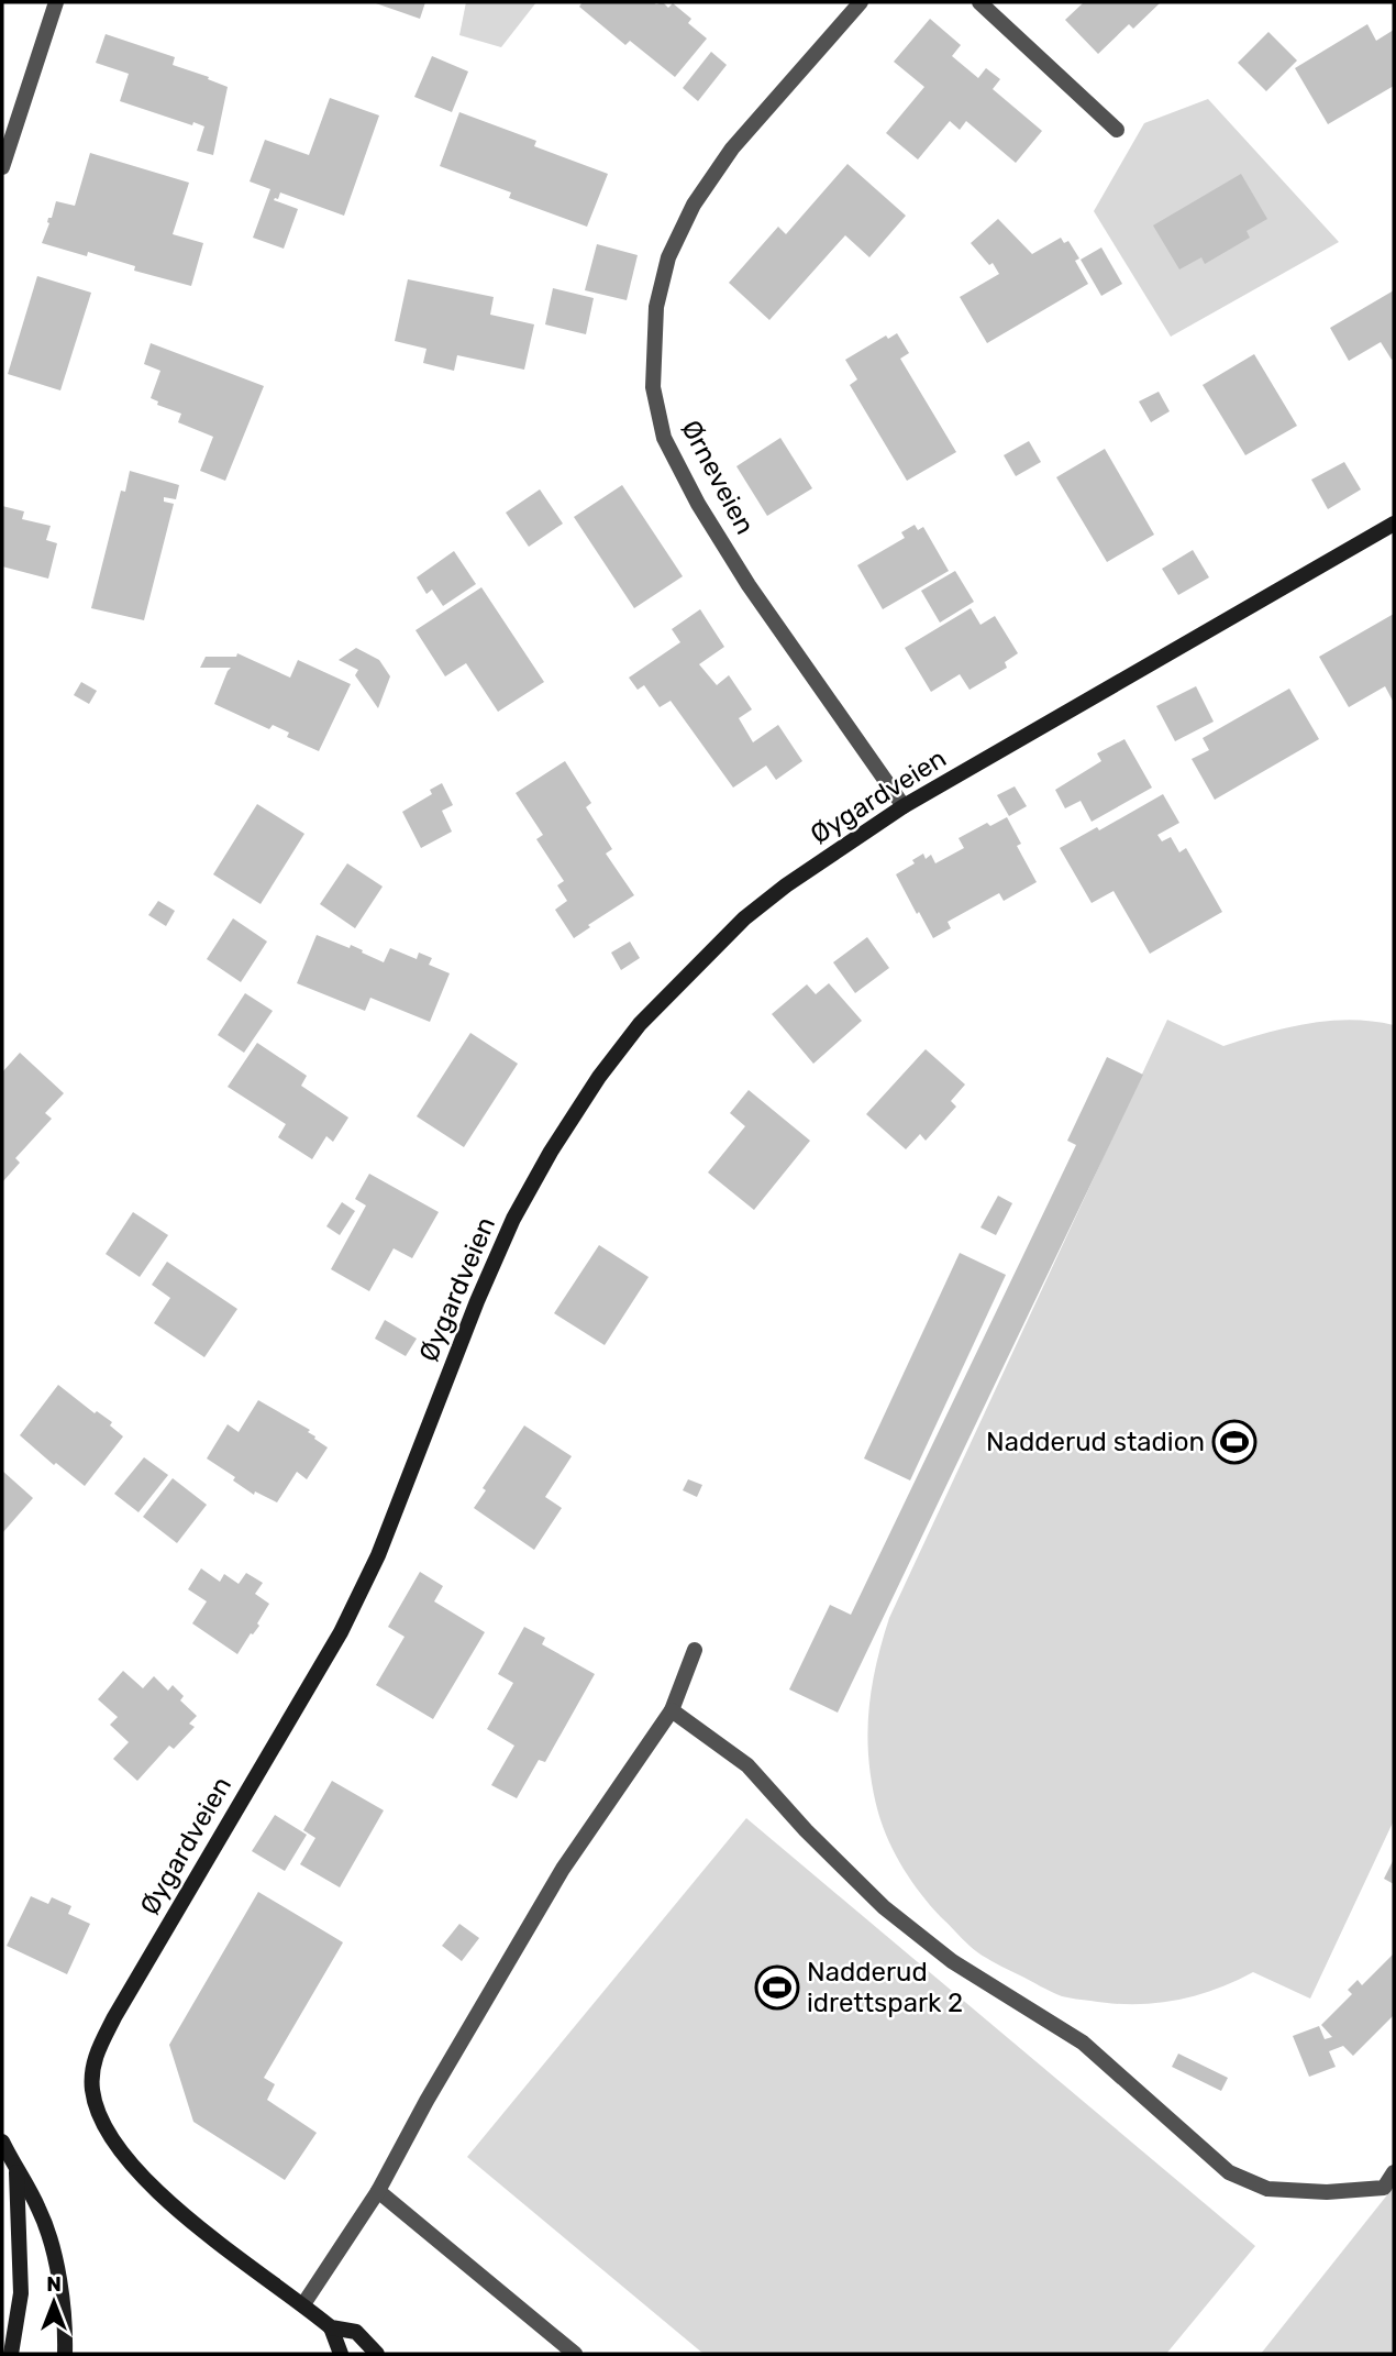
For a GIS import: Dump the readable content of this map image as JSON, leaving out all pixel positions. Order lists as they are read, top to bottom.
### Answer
{
  "streets": {
    "street": ["Ørneveien", "Øygardveien"]
  },
  "crossings": [
    ["Ørneveien", "Øygardveien"]
  ],
  "places": {
    "sports": ["Nadderud stadion", "Nadderud idrettspark 2"]
  },
  "north": "top"
}
